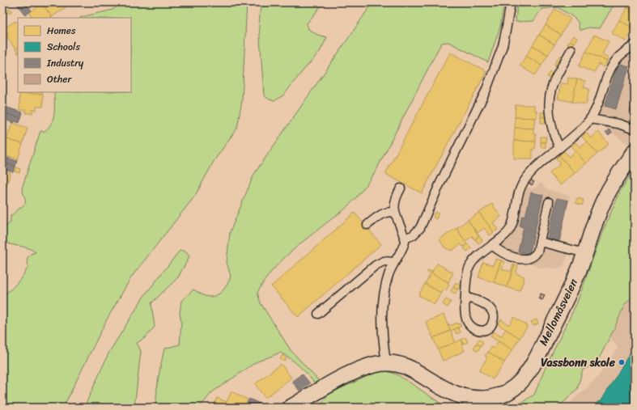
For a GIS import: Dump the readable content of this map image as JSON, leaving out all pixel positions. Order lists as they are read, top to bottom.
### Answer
{
  "streets": {
    "street": ["Mellomåsveien"]
  },
  "places": ["Vassbonn skole"],
  "legend": [
    "Homes",
    "Schools",
    "Industry",
    "Other"
  ]
}
